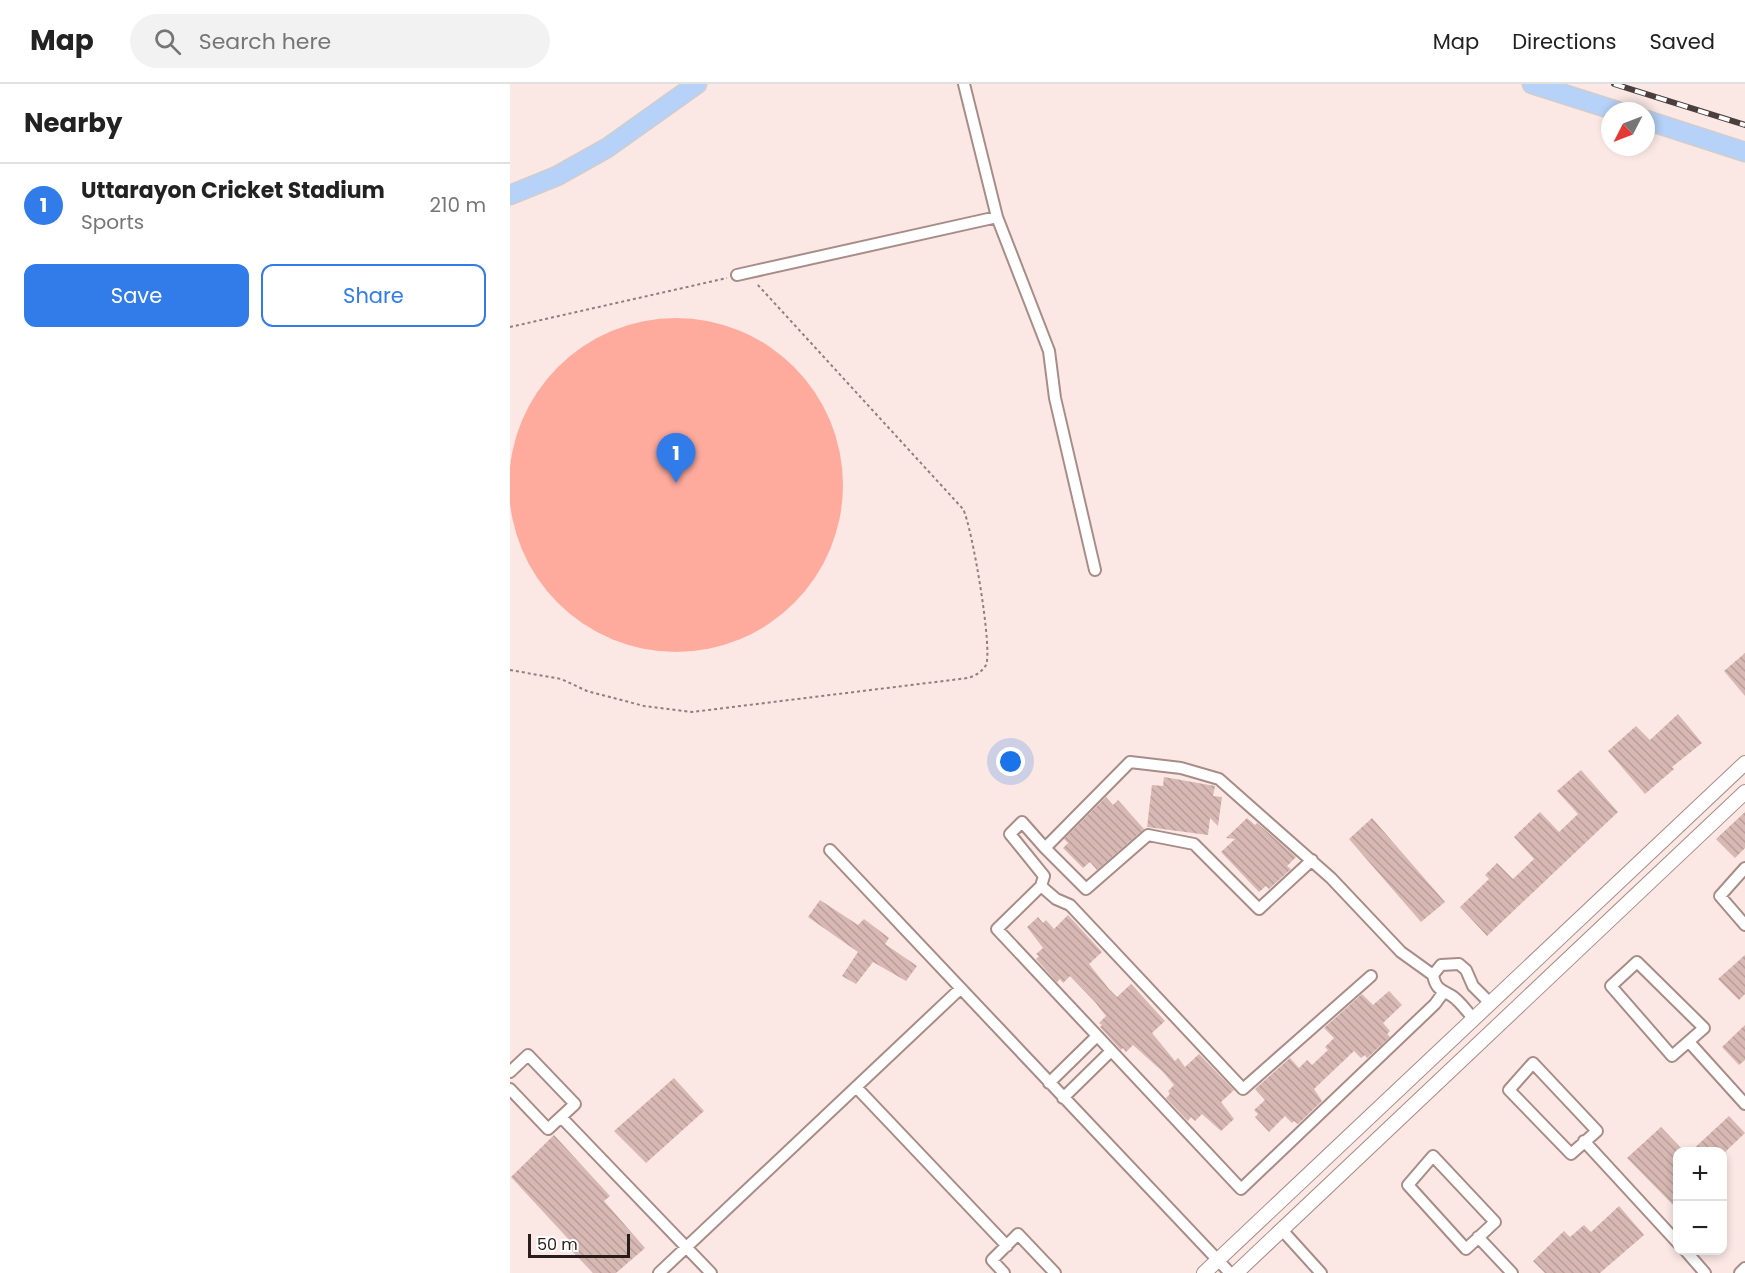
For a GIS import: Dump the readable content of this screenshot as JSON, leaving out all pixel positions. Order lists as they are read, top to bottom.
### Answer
{
  "scale_bar": "50 m",
  "north": "bottom left",
  "page": {
    "header": "Map",
    "search": "Search here",
    "nav": ["Map", "Directions", "Saved"],
    "heading": "Nearby",
    "list": [
      {
        "mark": "1",
        "name": "Uttarayon Cricket Stadium",
        "note": "Sports",
        "value": "210 m"
      }
    ],
    "buttons": ["Save", "Share"],
    "pins": "1",
    "map_buttons": ["+", "−"],
    "scale": "50 m"
  }
}
